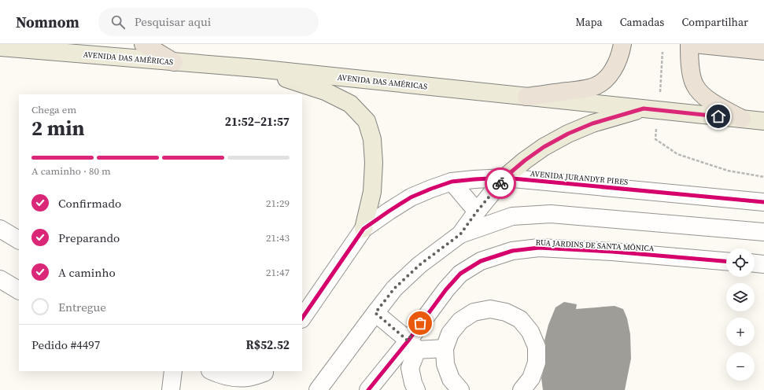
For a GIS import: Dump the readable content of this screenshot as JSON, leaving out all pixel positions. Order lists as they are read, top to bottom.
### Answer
{
  "streets": {
    "main road": ["AVENIDA DAS AMÉRICAS"],
    "street": ["AVENIDA JURANDYR PIRES", "RUA JARDINS DE SANTA MÔNICA"]
  },
  "page": {
    "header": "Nomnom",
    "search": "Pesquisar aqui",
    "nav": ["Mapa", "Camadas", "Compartilhar"],
    "heading": ["2 min", "Chega em", "21:52–21:57"],
    "panel": ["Pedido #4497", "R$52.52"],
    "bar": "A caminho · 80 m",
    "list": [
      ["Confirmado", "21:29"],
      ["Preparando", "21:43"],
      ["A caminho", "21:47"],
      "Entregue"
    ],
    "map_buttons": ["+", "−"]
  }
}
